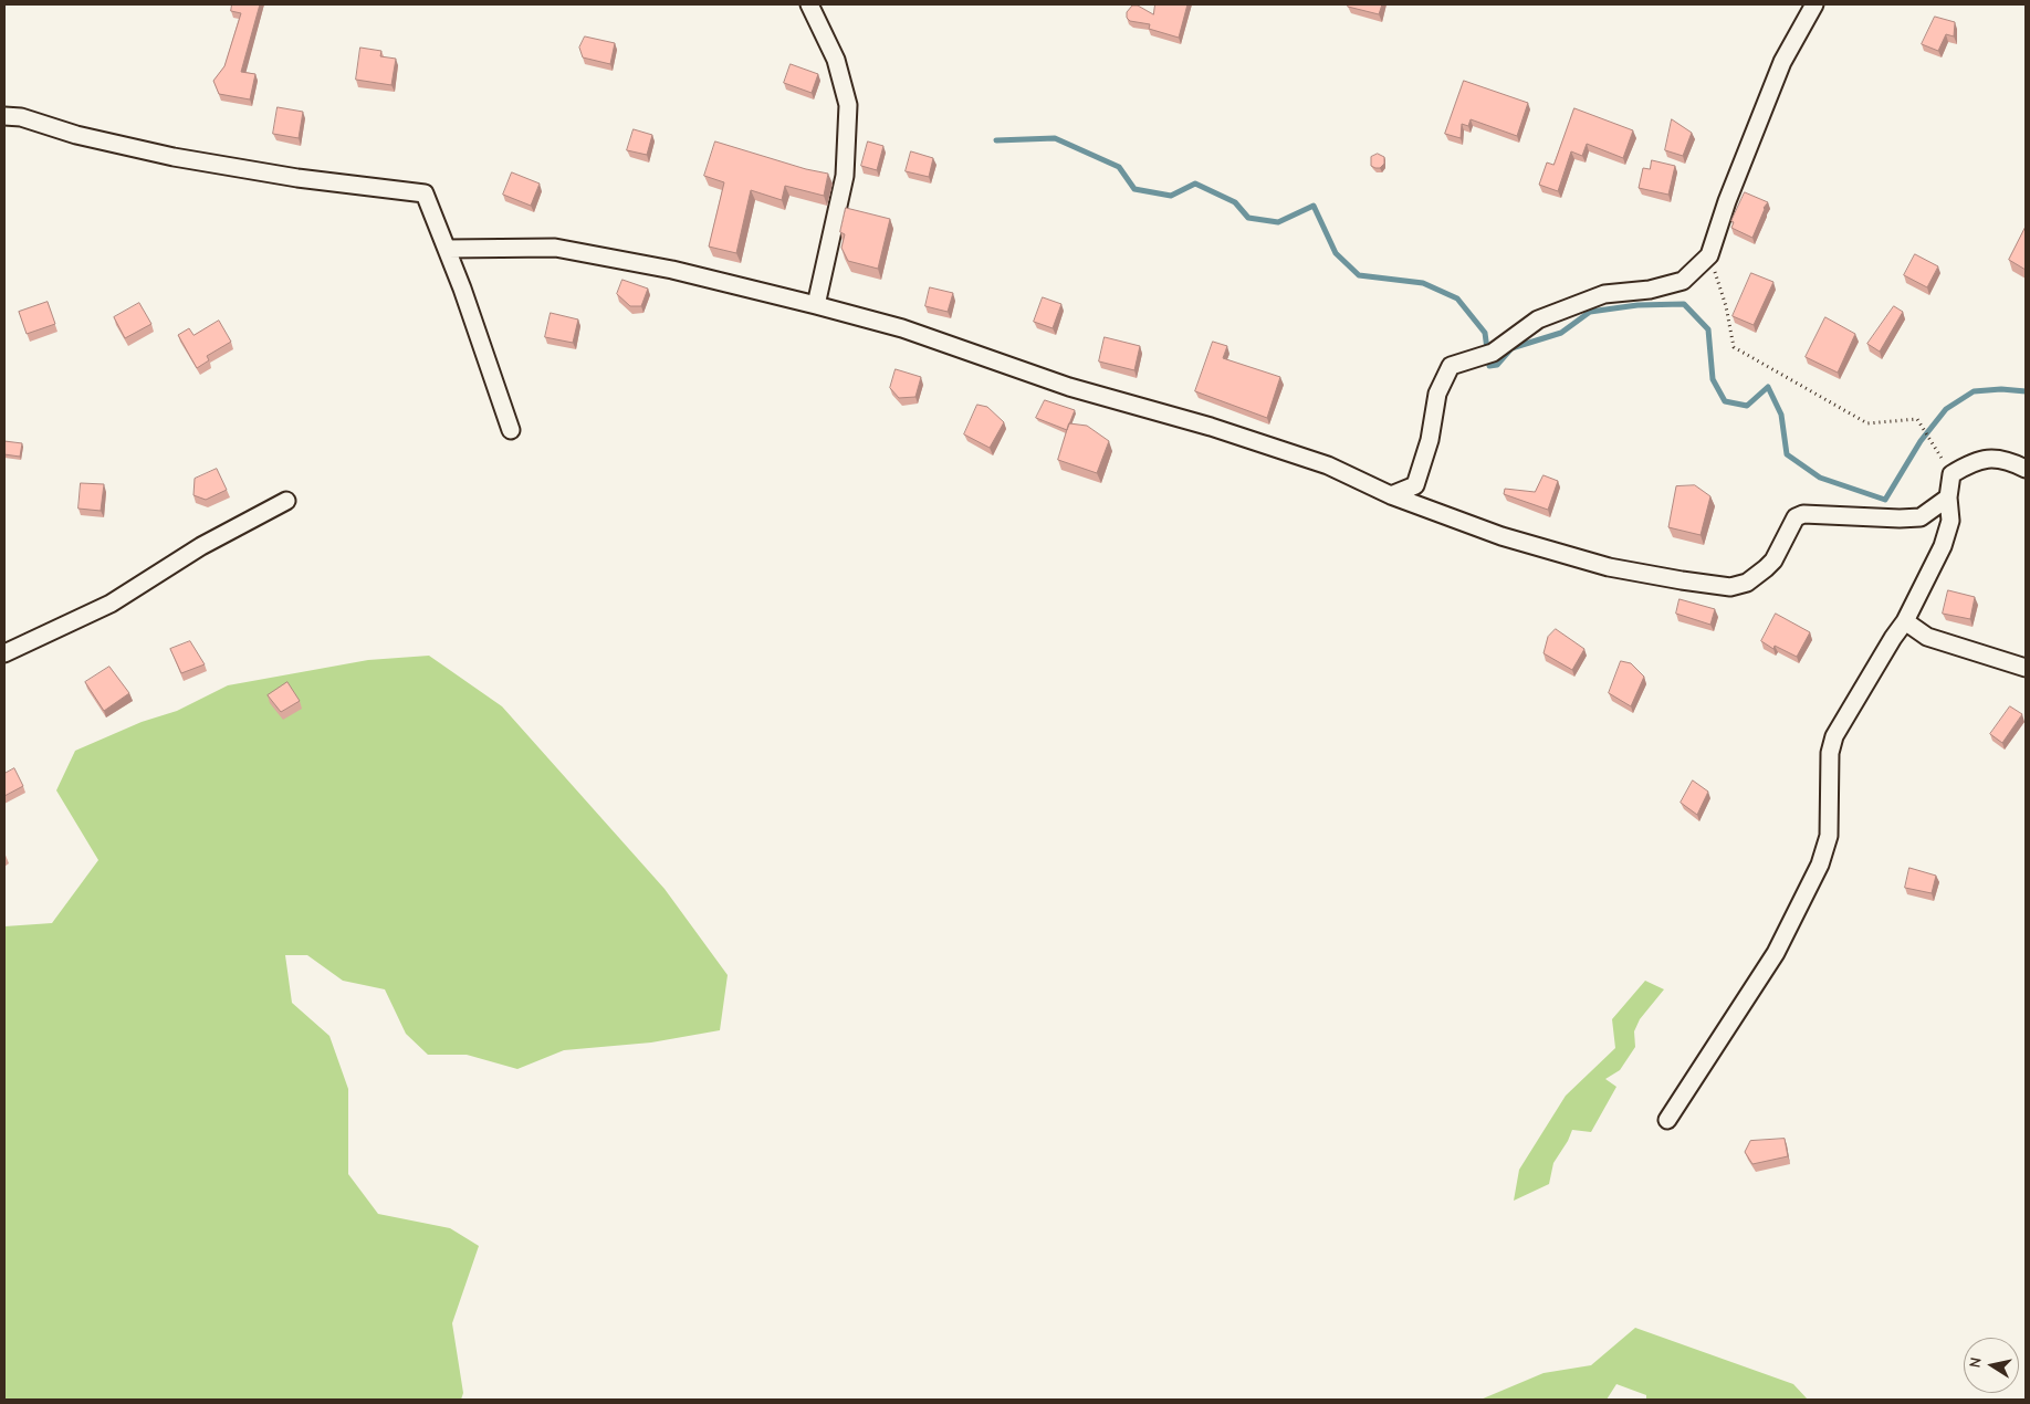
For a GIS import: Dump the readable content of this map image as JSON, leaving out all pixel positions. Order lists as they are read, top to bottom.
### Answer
{
  "north": "left"
}
